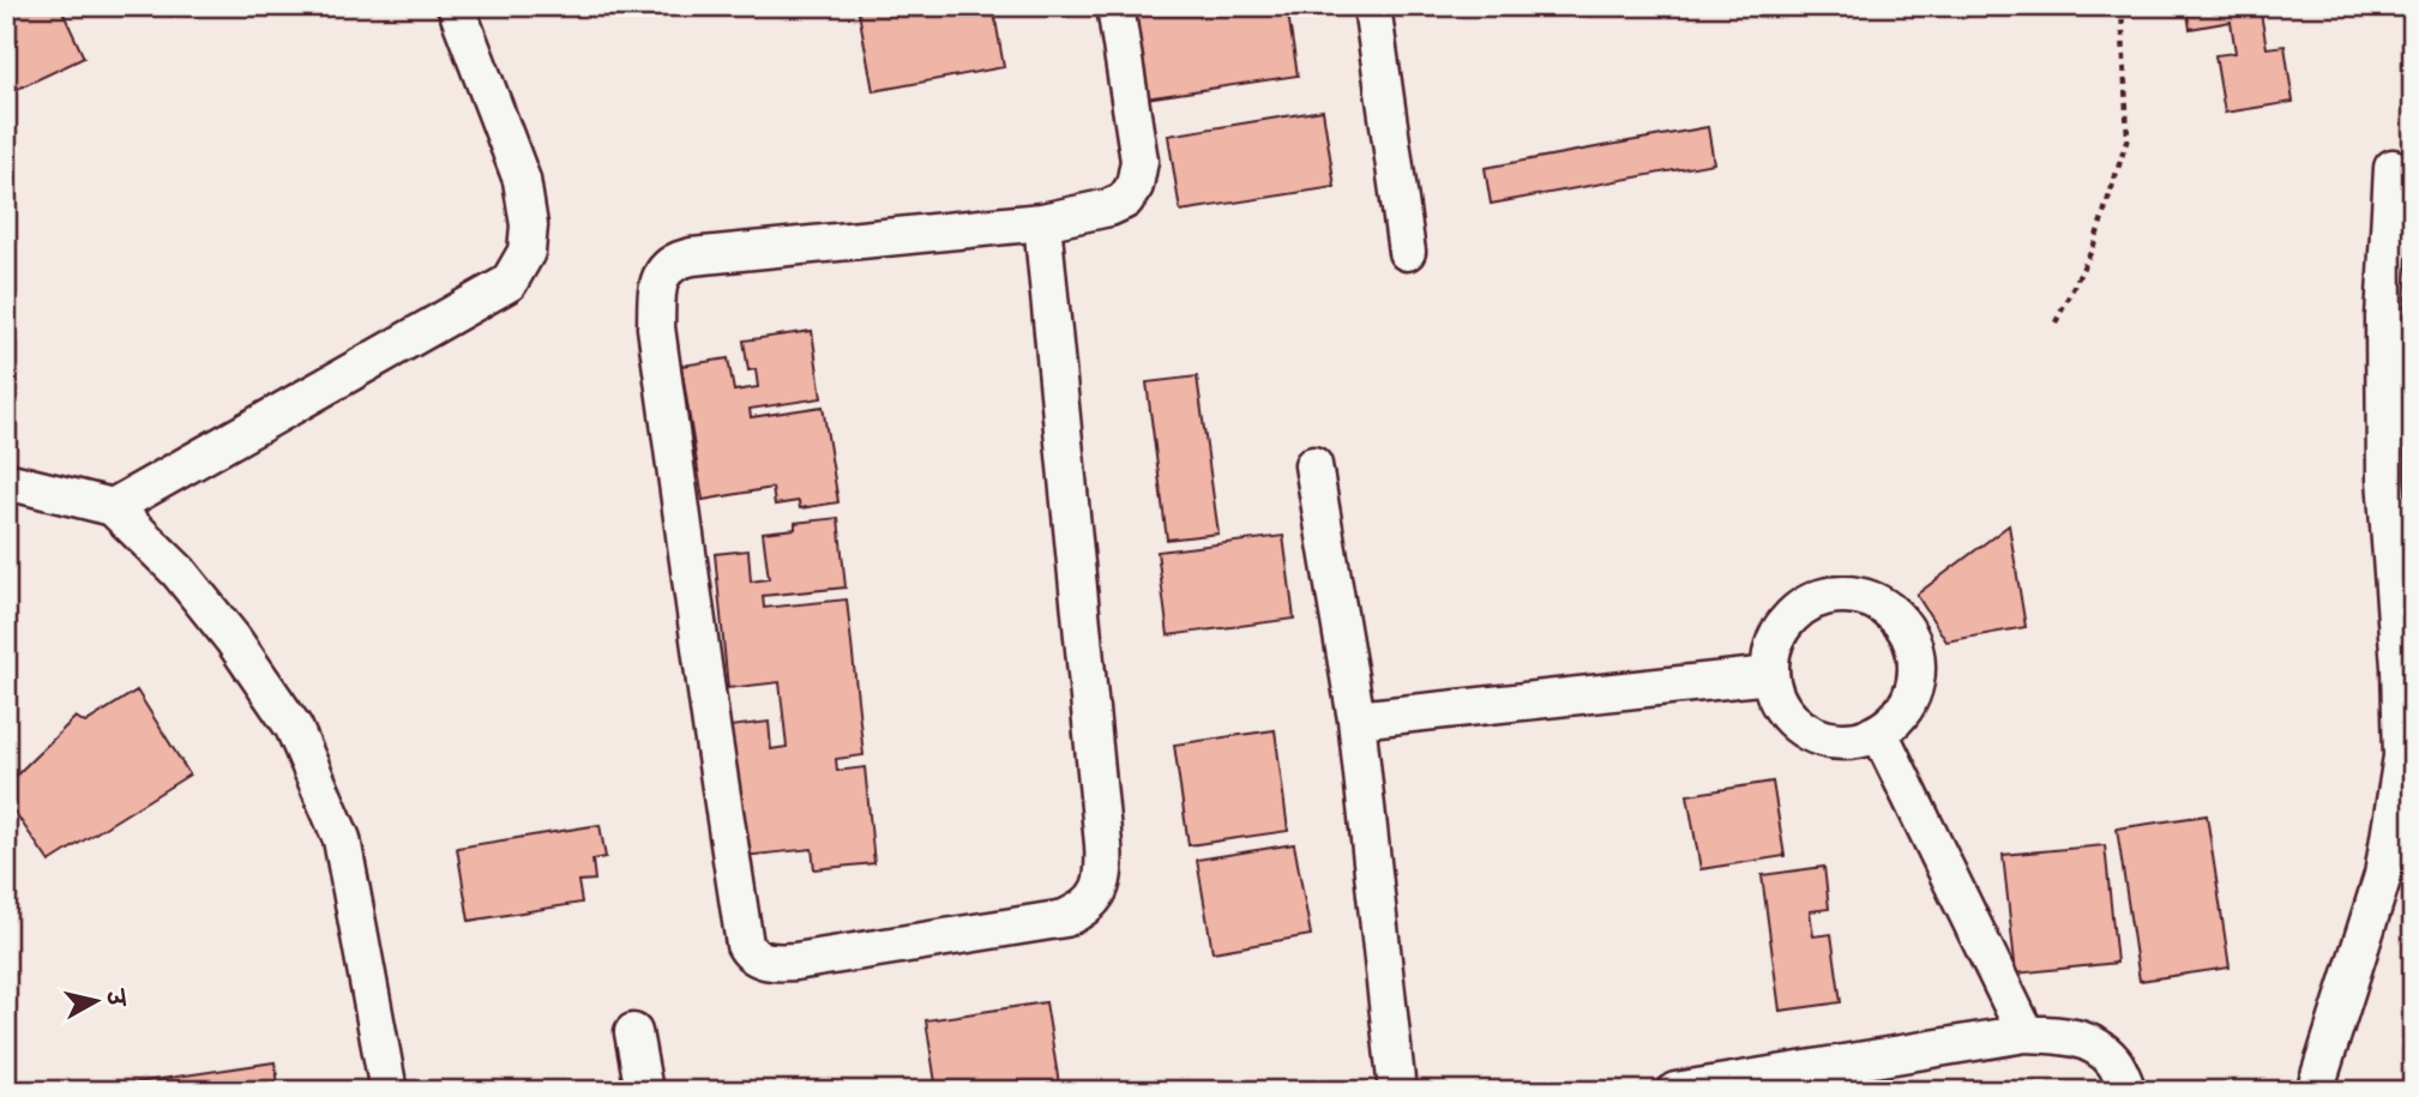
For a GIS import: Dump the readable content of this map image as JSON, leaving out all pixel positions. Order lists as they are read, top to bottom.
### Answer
{
  "north": "right"
}
